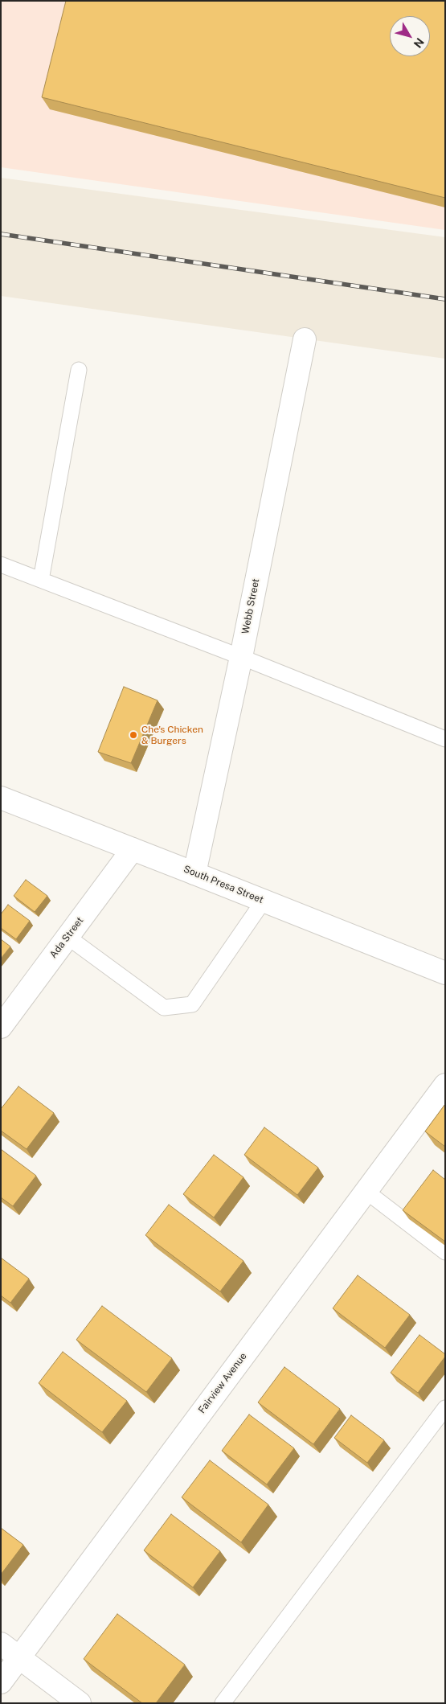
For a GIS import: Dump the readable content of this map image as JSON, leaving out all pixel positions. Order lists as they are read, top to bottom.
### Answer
{
  "streets": {
    "street": [
      "Webb Street",
      "South Presa Street",
      "Ada Street",
      "Fairview Avenue"
    ]
  },
  "crossings": [
    ["Webb Street", "South Presa Street"],
    ["South Presa Street", "Ada Street"]
  ],
  "places": ["Che's Chicken & Burgers"],
  "north": "bottom right"
}
